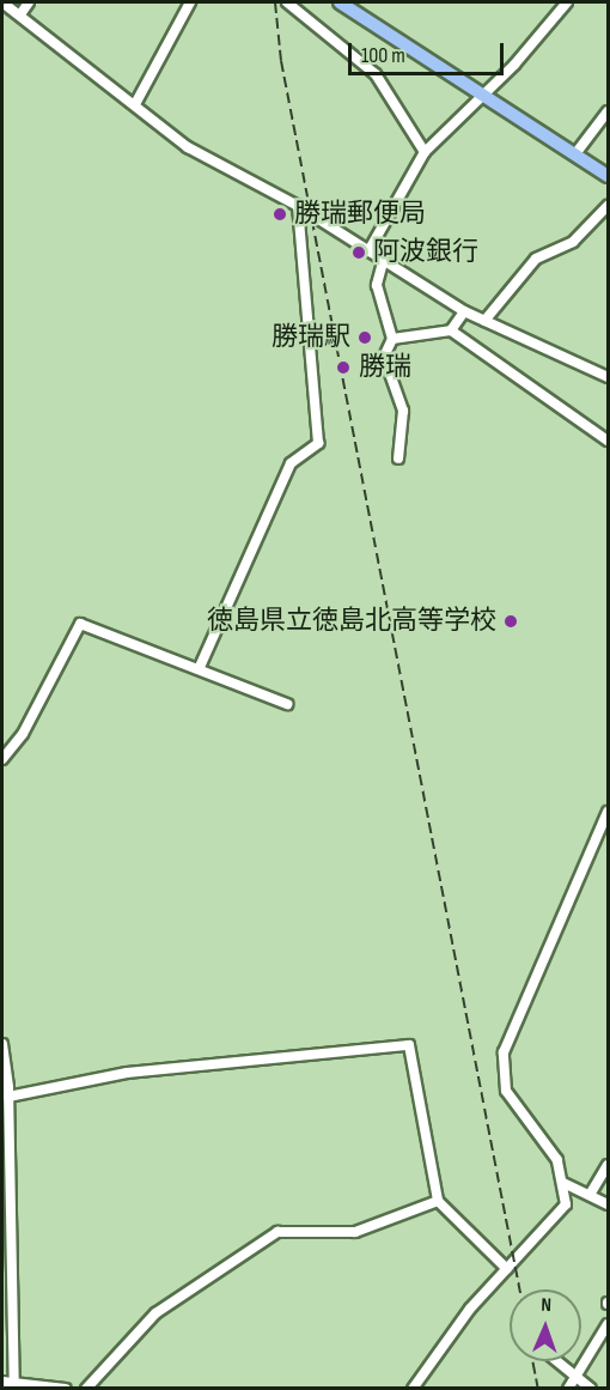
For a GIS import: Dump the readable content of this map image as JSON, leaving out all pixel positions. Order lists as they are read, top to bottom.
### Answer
{
  "places": [
    "勝瑞郵便局",
    "阿波銀行",
    "勝瑞駅",
    "勝瑞",
    "徳島県立徳島北高等学校"
  ],
  "scale_bar": "100 m",
  "north": "top"
}
